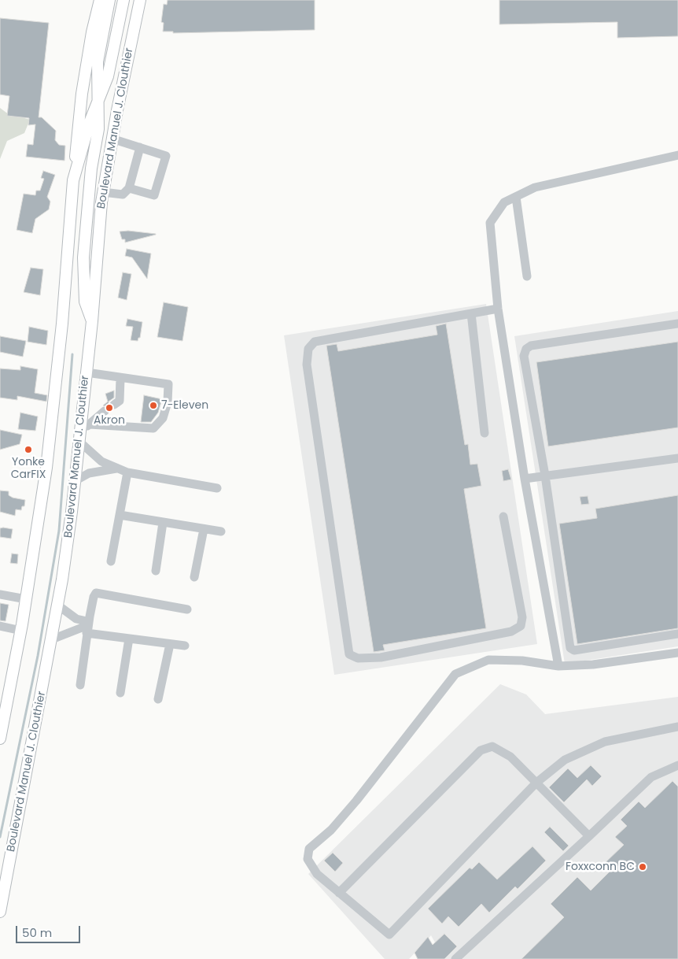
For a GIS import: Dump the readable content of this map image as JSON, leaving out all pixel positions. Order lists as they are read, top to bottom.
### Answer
{
  "streets": {
    "main road": ["Boulevard Manuel J. Clouthier"]
  },
  "places": [
    "7-Eleven",
    "Akron",
    "Yonke CarFIX",
    "Foxxconn BC"
  ],
  "scale_bar": "50 m"
}
